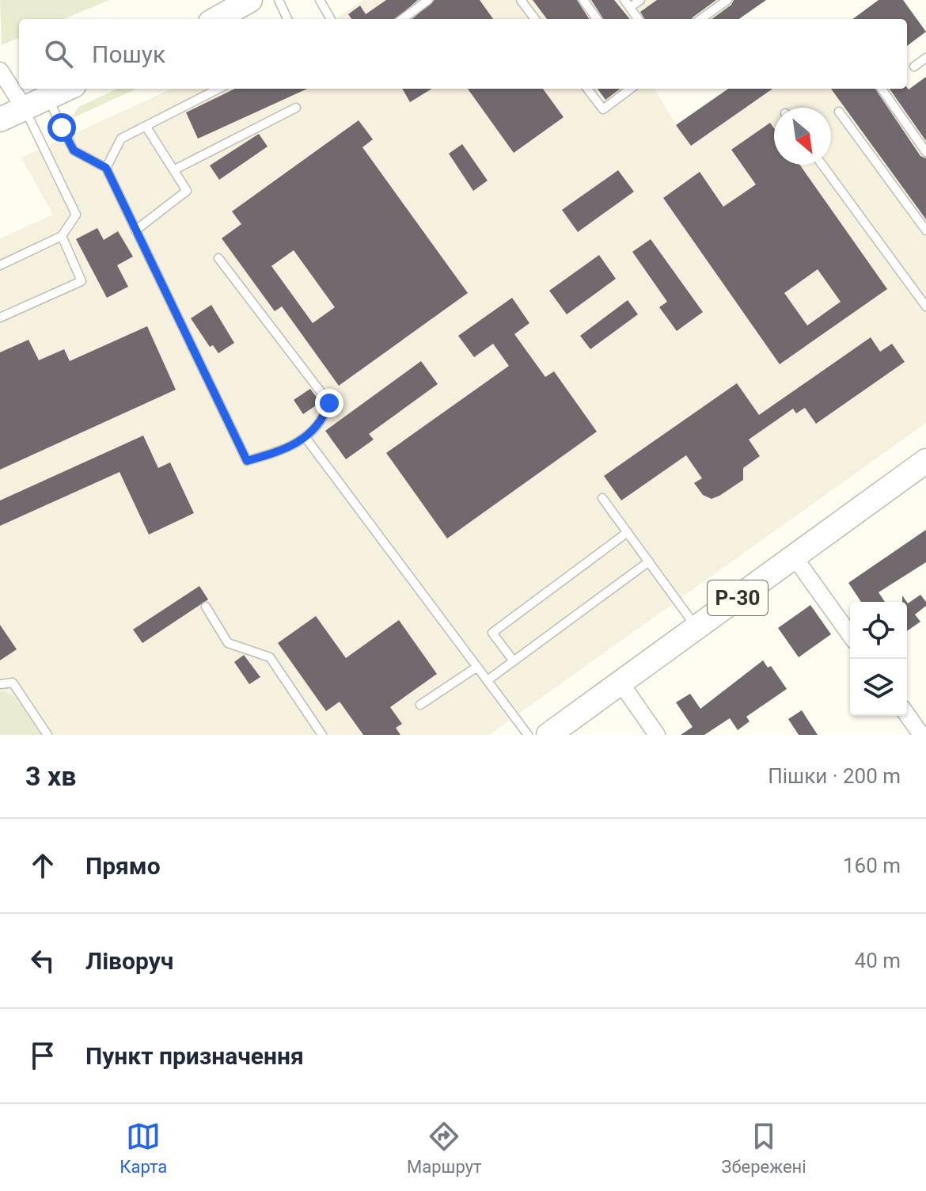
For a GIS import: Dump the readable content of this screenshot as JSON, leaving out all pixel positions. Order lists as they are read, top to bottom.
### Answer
{
  "streets": {
    "main road": ["Р-30"]
  },
  "north": "bottom right",
  "page": {
    "search": "Пошук",
    "heading": ["3 хв", "Пішки · 200 m"],
    "list": [
      ["Прямо", "160 m"],
      ["Ліворуч", "40 m"],
      "Пункт призначення"
    ],
    "nav": ["Карта", "Маршрут", "Збережені"]
  }
}
